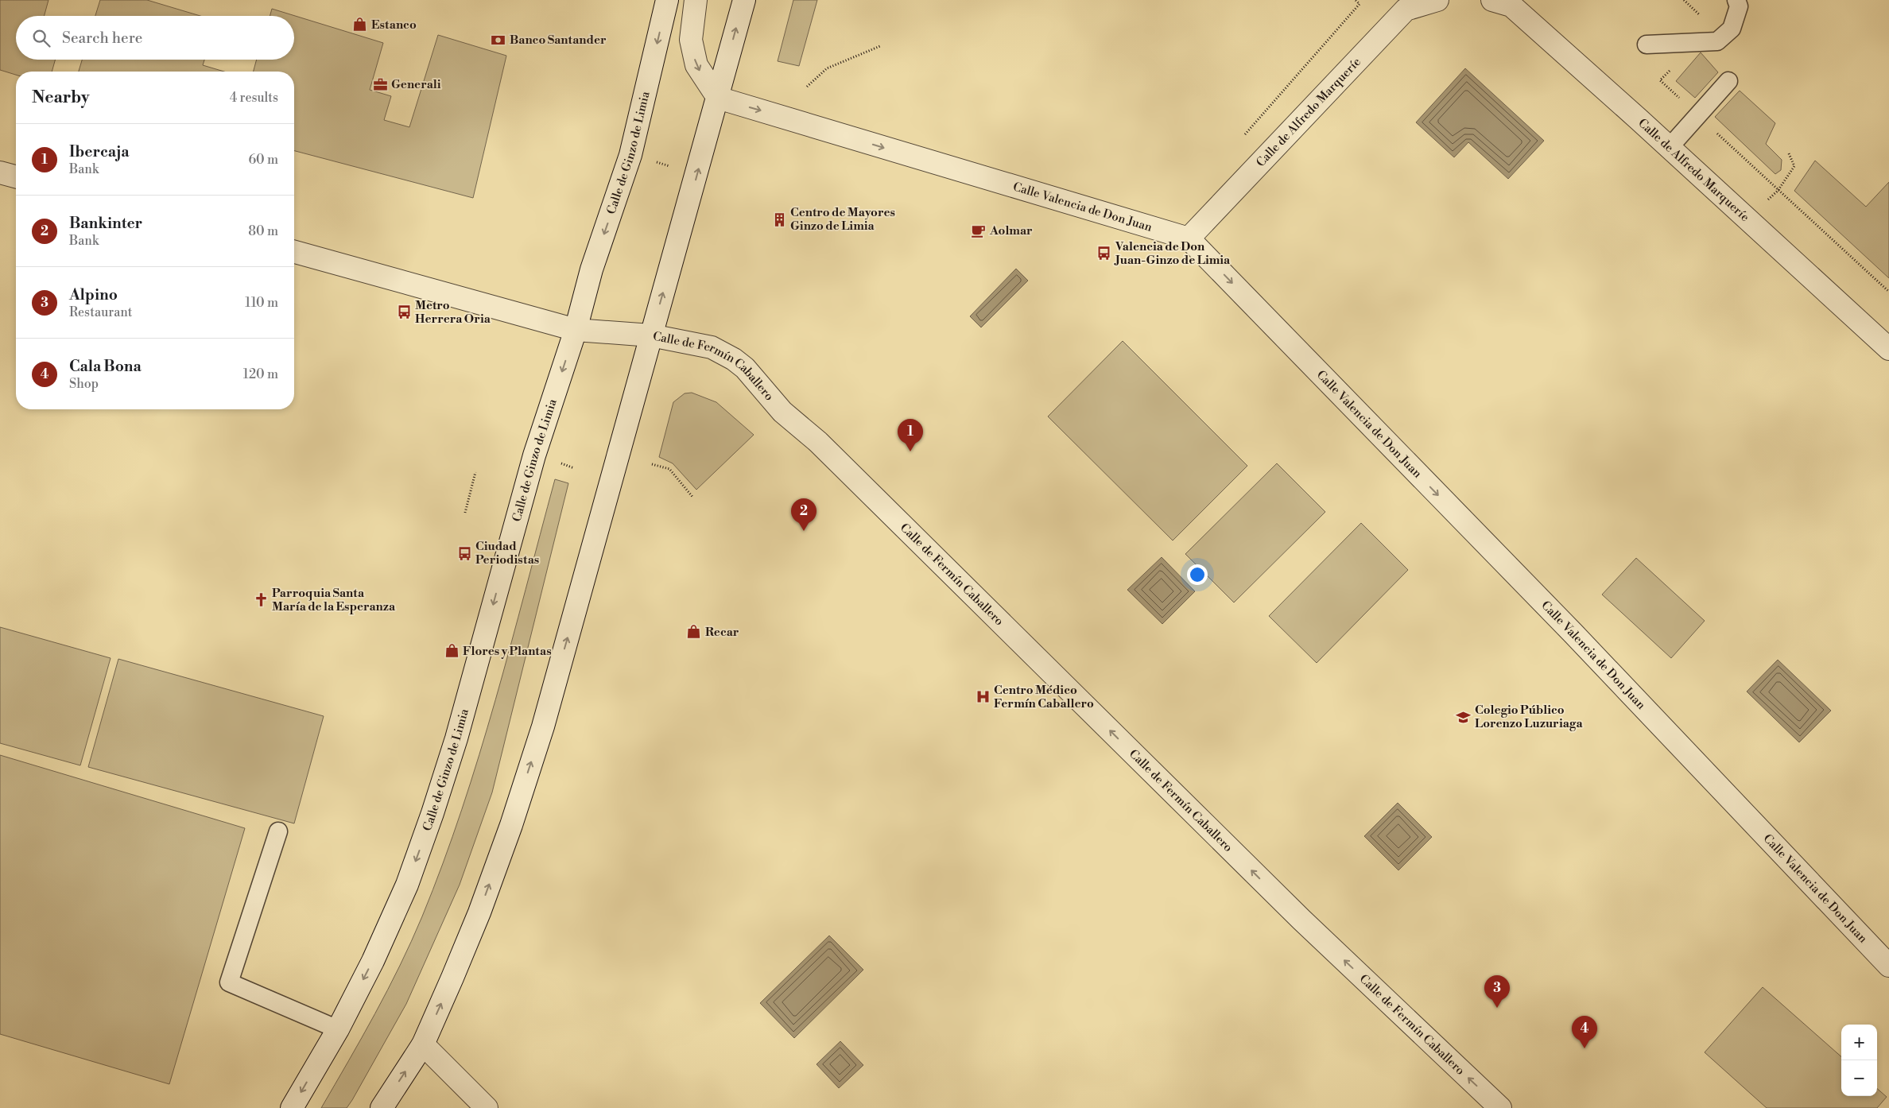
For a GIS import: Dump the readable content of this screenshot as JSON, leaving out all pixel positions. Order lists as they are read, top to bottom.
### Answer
{
  "streets": {
    "street": [
      "Calle de Alfredo Marqueríe",
      "Calle de Ginzo de Limia",
      "Calle Valencia de Don Juan",
      "Calle de Fermín Caballero"
    ]
  },
  "crossings": [
    ["Calle de Alfredo Marqueríe", "Calle Valencia de Don Juan"],
    ["Calle de Ginzo de Limia", "Calle de Fermín Caballero"]
  ],
  "one_way": ["Calle Valencia de Don Juan", "Calle de Fermín Caballero"],
  "places": {
    "shop": ["Estanco", "Recar", "Flores y Plantas"],
    "bank": ["Banco Santander"],
    "office": ["Generali"],
    "building": ["Centro de Mayores Ginzo de Limia"],
    "cafe": ["Aolmar"],
    "bus stop": ["Valencia de Don Juan-Ginzo de Limia", "Metro Herrera Oria", "Ciudad Periodistas"],
    "church": ["Parroquia Santa María de la Esperanza"],
    "hospital": ["Centro Médico Fermín Caballero"],
    "school or university": ["Colegio Público Lorenzo Luzuriaga"]
  },
  "page": {
    "search": "Search here",
    "heading": ["Nearby", "4 results"],
    "list": [
      {
        "mark": "1",
        "name": "Ibercaja",
        "note": "Bank",
        "value": "60 m"
      },
      {
        "mark": "2",
        "name": "Bankinter",
        "note": "Bank",
        "value": "80 m"
      },
      {
        "mark": "3",
        "name": "Alpino",
        "note": "Restaurant",
        "value": "110 m"
      },
      {
        "mark": "4",
        "name": "Cala Bona",
        "note": "Shop",
        "value": "120 m"
      }
    ],
    "pins": [
      "1",
      "2",
      "3",
      "4"
    ],
    "map_buttons": ["+", "−"]
  }
}
